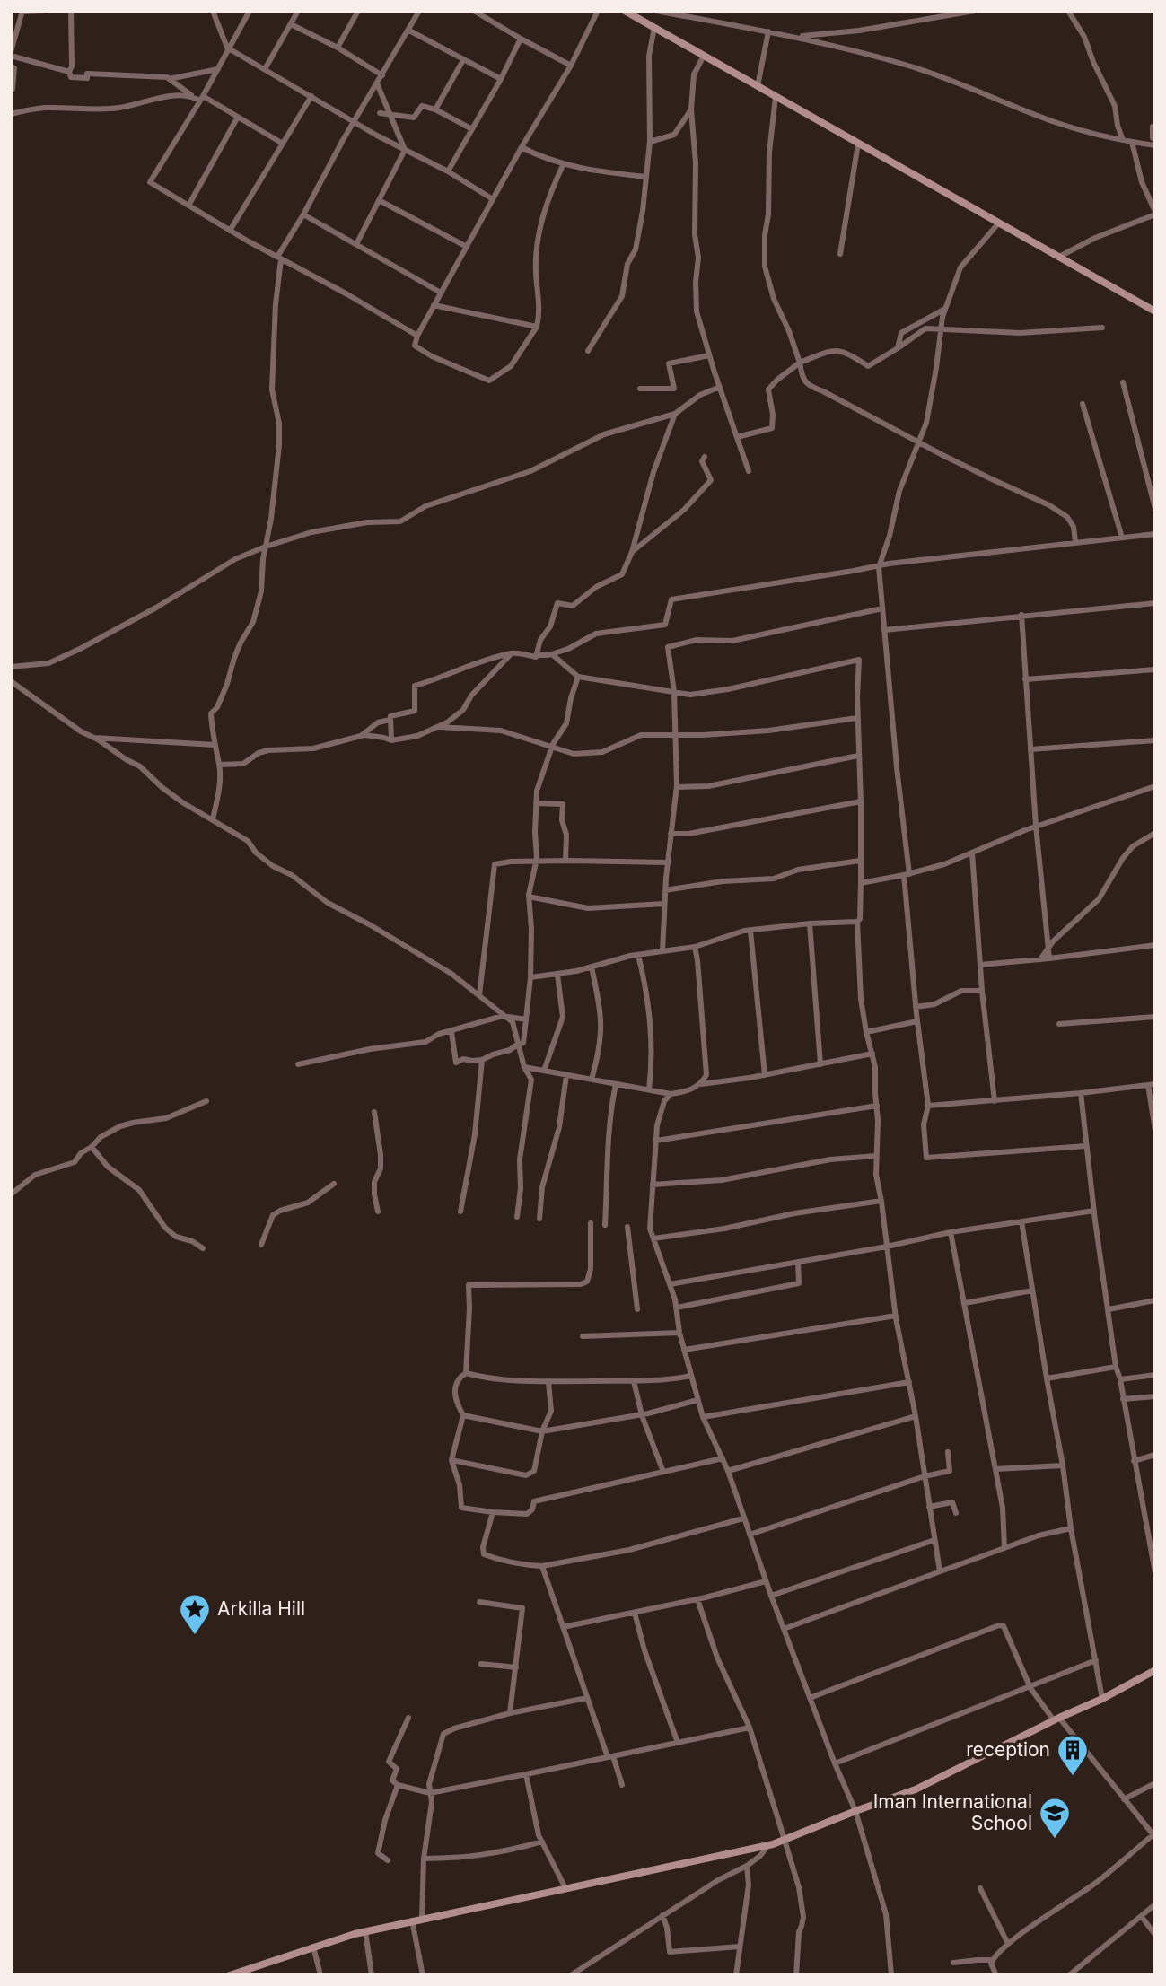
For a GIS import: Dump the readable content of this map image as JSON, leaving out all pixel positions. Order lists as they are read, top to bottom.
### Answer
{
  "places": {
    "place": ["Arkilla Hill"],
    "building": ["reception"],
    "school or university": ["Iman International School"]
  }
}
